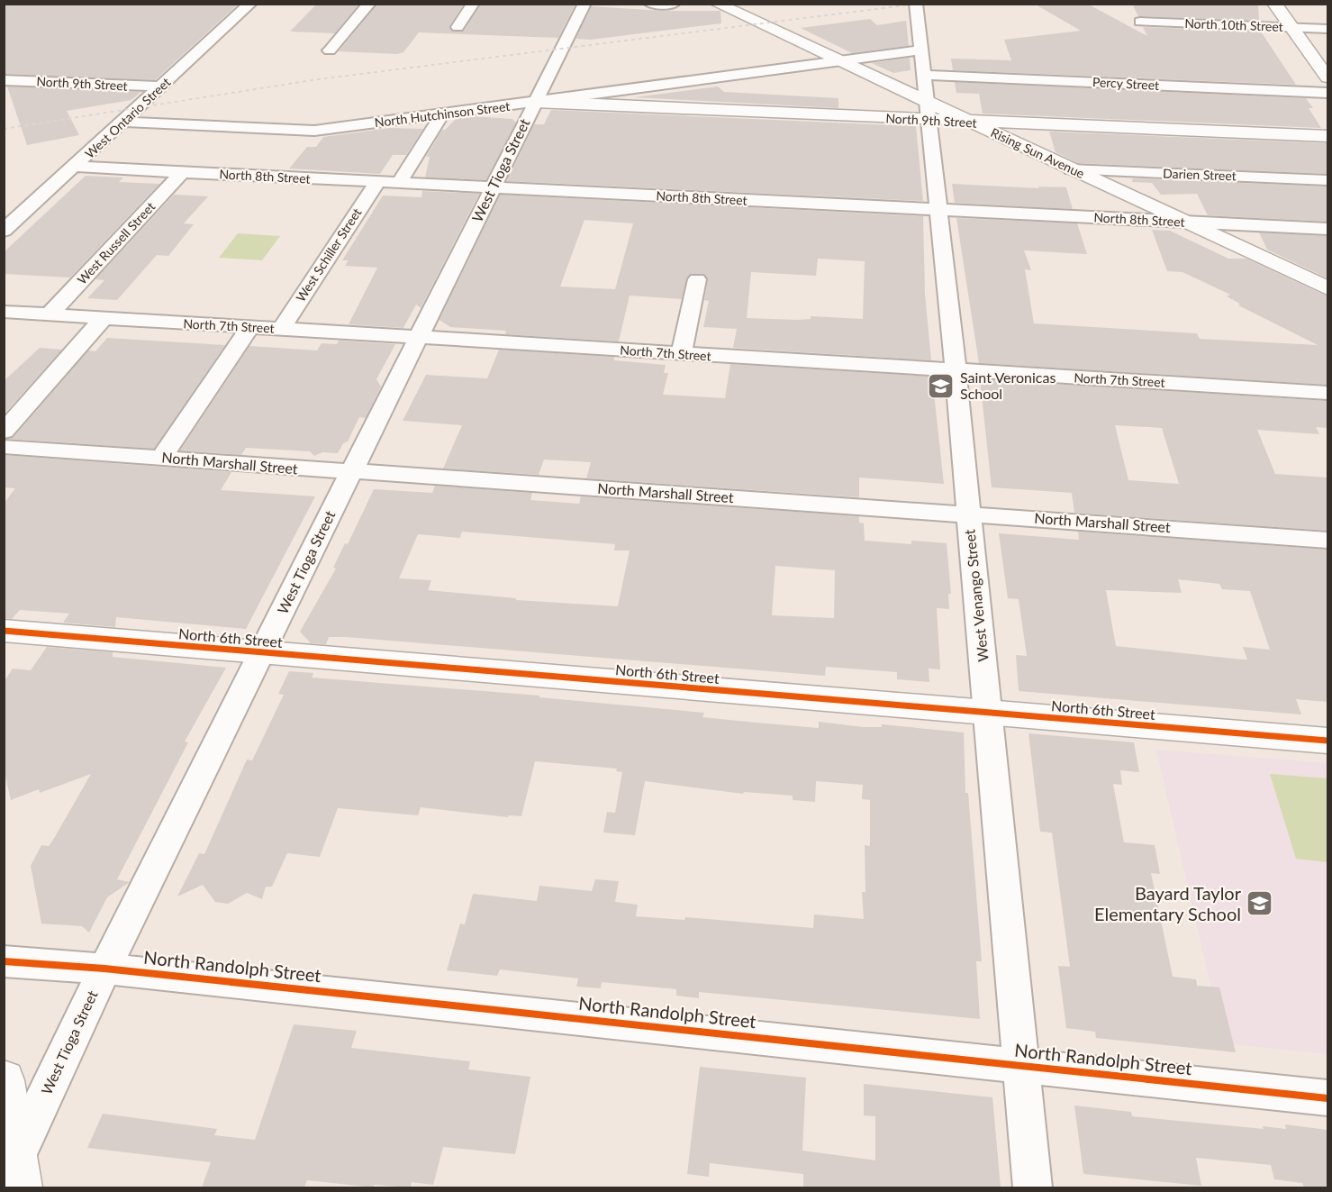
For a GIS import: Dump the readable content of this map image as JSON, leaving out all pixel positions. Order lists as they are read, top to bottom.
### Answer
{
  "streets": {
    "street": [
      "North 10th Street",
      "North 9th Street",
      "Percy Street",
      "North Hutchinson Street",
      "West Ontario Street",
      "Rising Sun Avenue",
      "West Tioga Street",
      "Darien Street",
      "North 8th Street",
      "West Russell Street",
      "West Schiller Street",
      "North 7th Street",
      "North Marshall Street",
      "West Venango Street",
      "North 6th Street",
      "North Randolph Street"
    ]
  },
  "crossings": [
    ["North 9th Street", "North Hutchinson Street"],
    ["North 9th Street", "West Ontario Street"],
    ["North 9th Street", "Rising Sun Avenue"],
    ["North 9th Street", "West Tioga Street"],
    ["North 9th Street", "West Venango Street"],
    ["Percy Street", "West Venango Street"],
    ["North Hutchinson Street", "West Ontario Street"],
    ["North Hutchinson Street", "West Tioga Street"],
    ["North Hutchinson Street", "West Venango Street"],
    ["West Ontario Street", "North 8th Street"],
    ["Rising Sun Avenue", "Darien Street"],
    ["Rising Sun Avenue", "North 8th Street"],
    ["West Tioga Street", "North 8th Street"],
    ["West Tioga Street", "North 7th Street"],
    ["West Tioga Street", "North Marshall Street"],
    ["West Tioga Street", "North 6th Street"],
    ["West Tioga Street", "North Randolph Street"],
    ["North 8th Street", "West Russell Street"],
    ["North 8th Street", "West Schiller Street"],
    ["North 8th Street", "West Venango Street"],
    ["West Russell Street", "North 7th Street"],
    ["West Schiller Street", "North 7th Street"],
    ["North 7th Street", "West Venango Street"],
    ["North Marshall Street", "West Venango Street"],
    ["West Venango Street", "North 6th Street"],
    ["West Venango Street", "North Randolph Street"]
  ],
  "places": {
    "school or university": ["Saint Veronicas School", "Bayard Taylor Elementary School"]
  }
}
